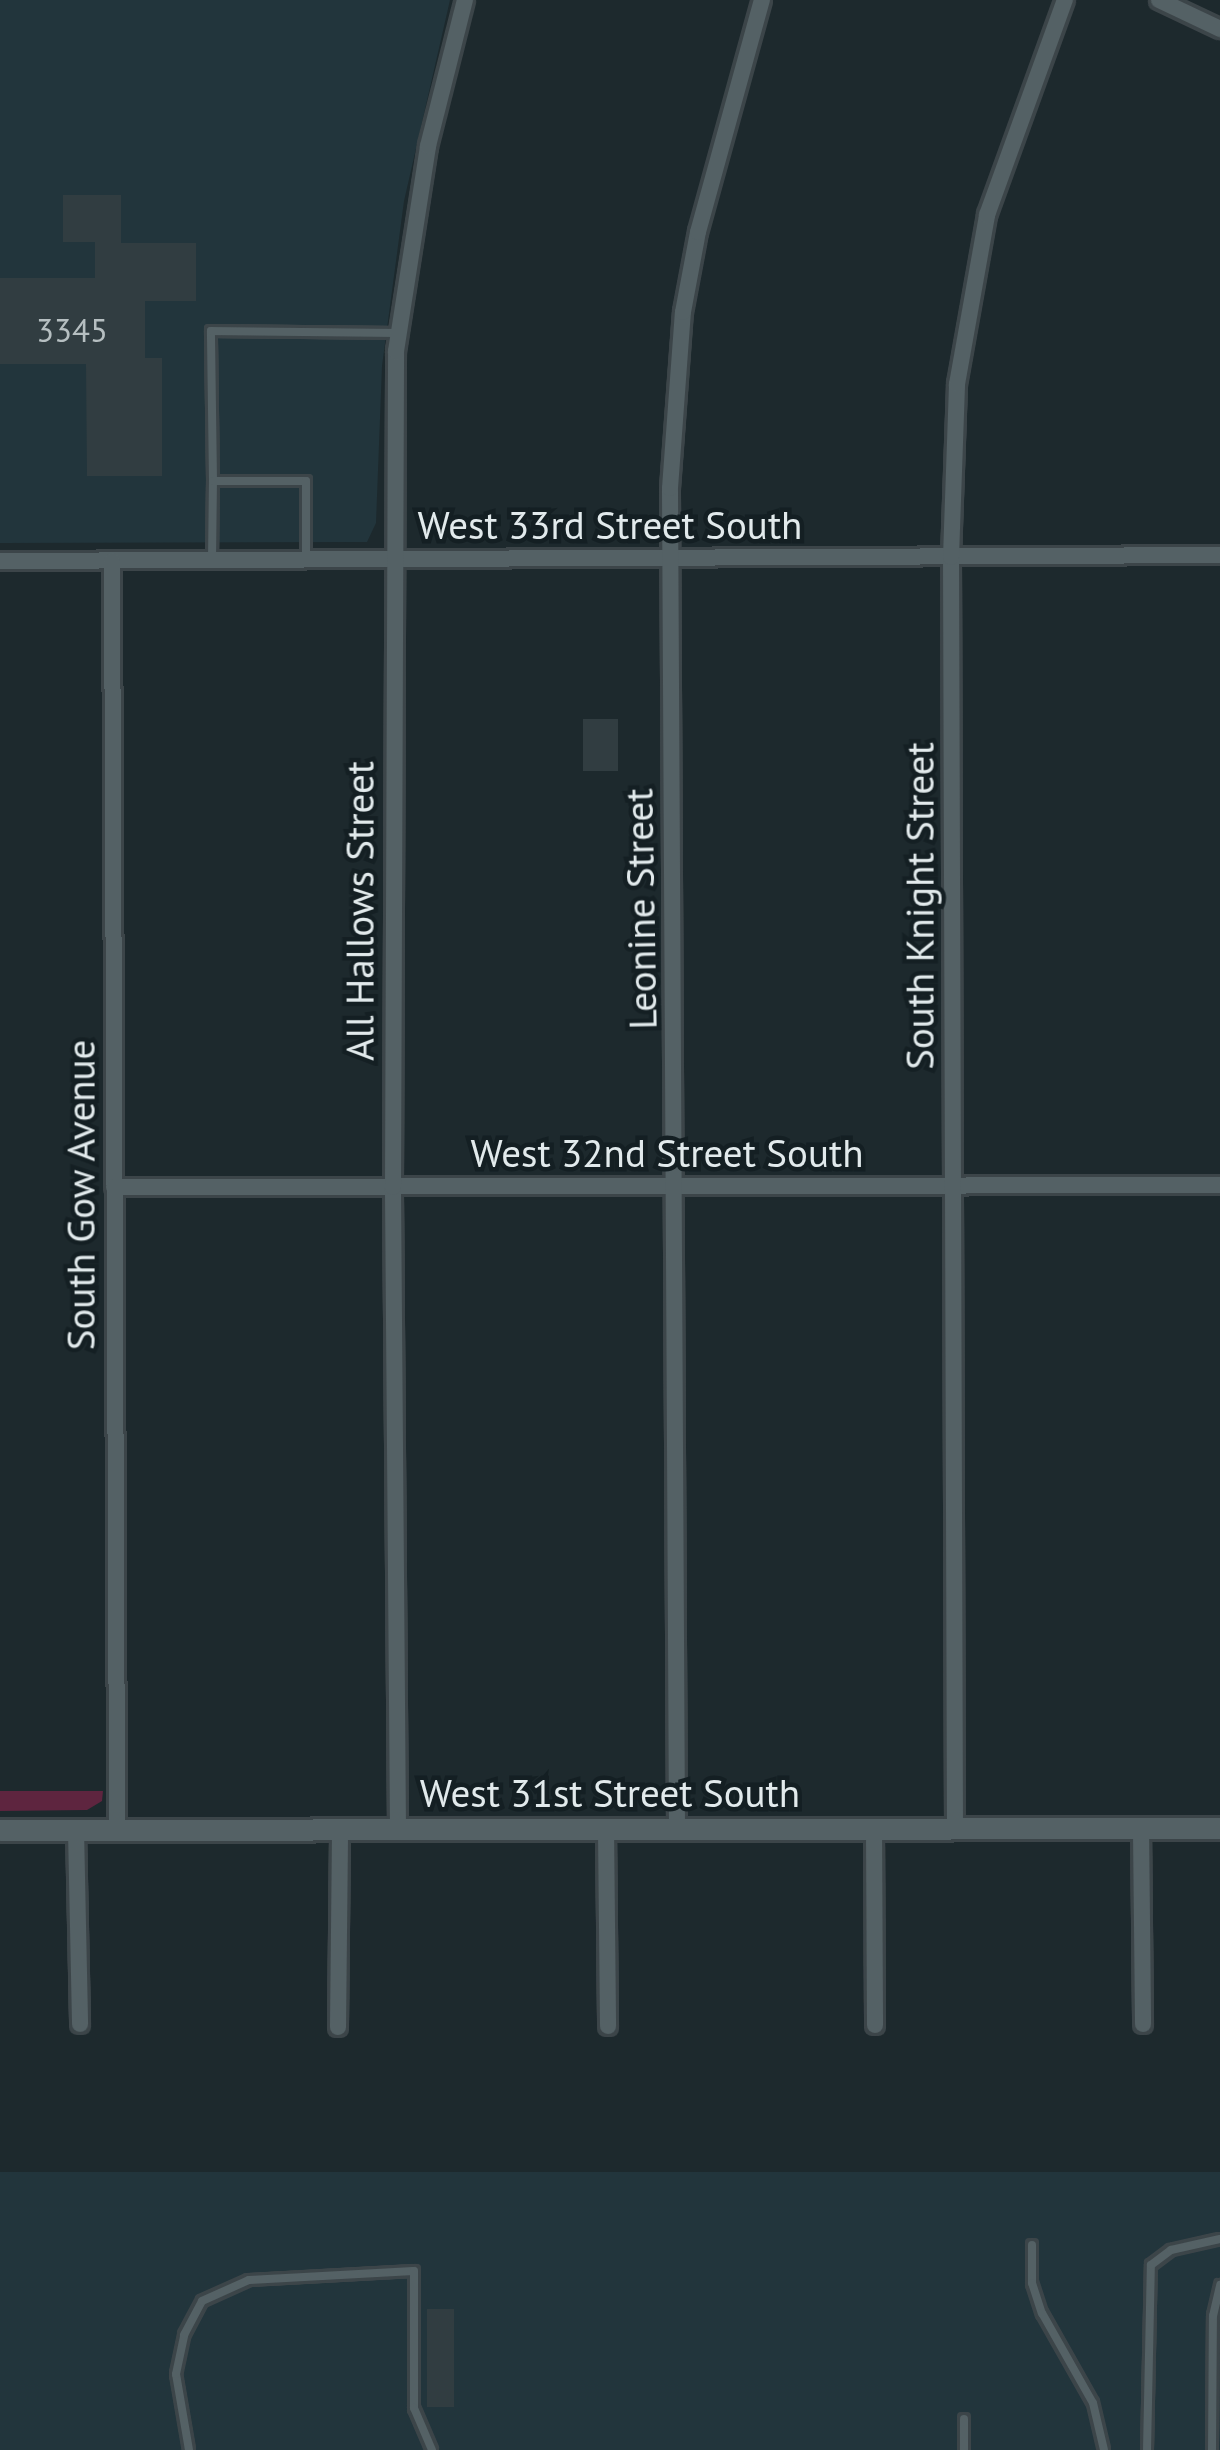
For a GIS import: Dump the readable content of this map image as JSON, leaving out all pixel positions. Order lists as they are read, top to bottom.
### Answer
{
  "streets": {
    "street": [
      "West 33rd Street South",
      "South Knight Street",
      "Leonine Street",
      "All Hallows Street",
      "West 32nd Street South",
      "South Gow Avenue",
      "West 31st Street South"
    ]
  },
  "crossings": [
    ["West 33rd Street South", "South Knight Street"],
    ["West 33rd Street South", "Leonine Street"],
    ["West 33rd Street South", "All Hallows Street"],
    ["West 33rd Street South", "South Gow Avenue"],
    ["South Knight Street", "West 32nd Street South"],
    ["South Knight Street", "West 31st Street South"],
    ["Leonine Street", "West 32nd Street South"],
    ["Leonine Street", "West 31st Street South"],
    ["All Hallows Street", "West 32nd Street South"],
    ["All Hallows Street", "West 31st Street South"],
    ["West 32nd Street South", "South Gow Avenue"],
    ["South Gow Avenue", "West 31st Street South"]
  ],
  "house_numbers": ["3345"]
}
